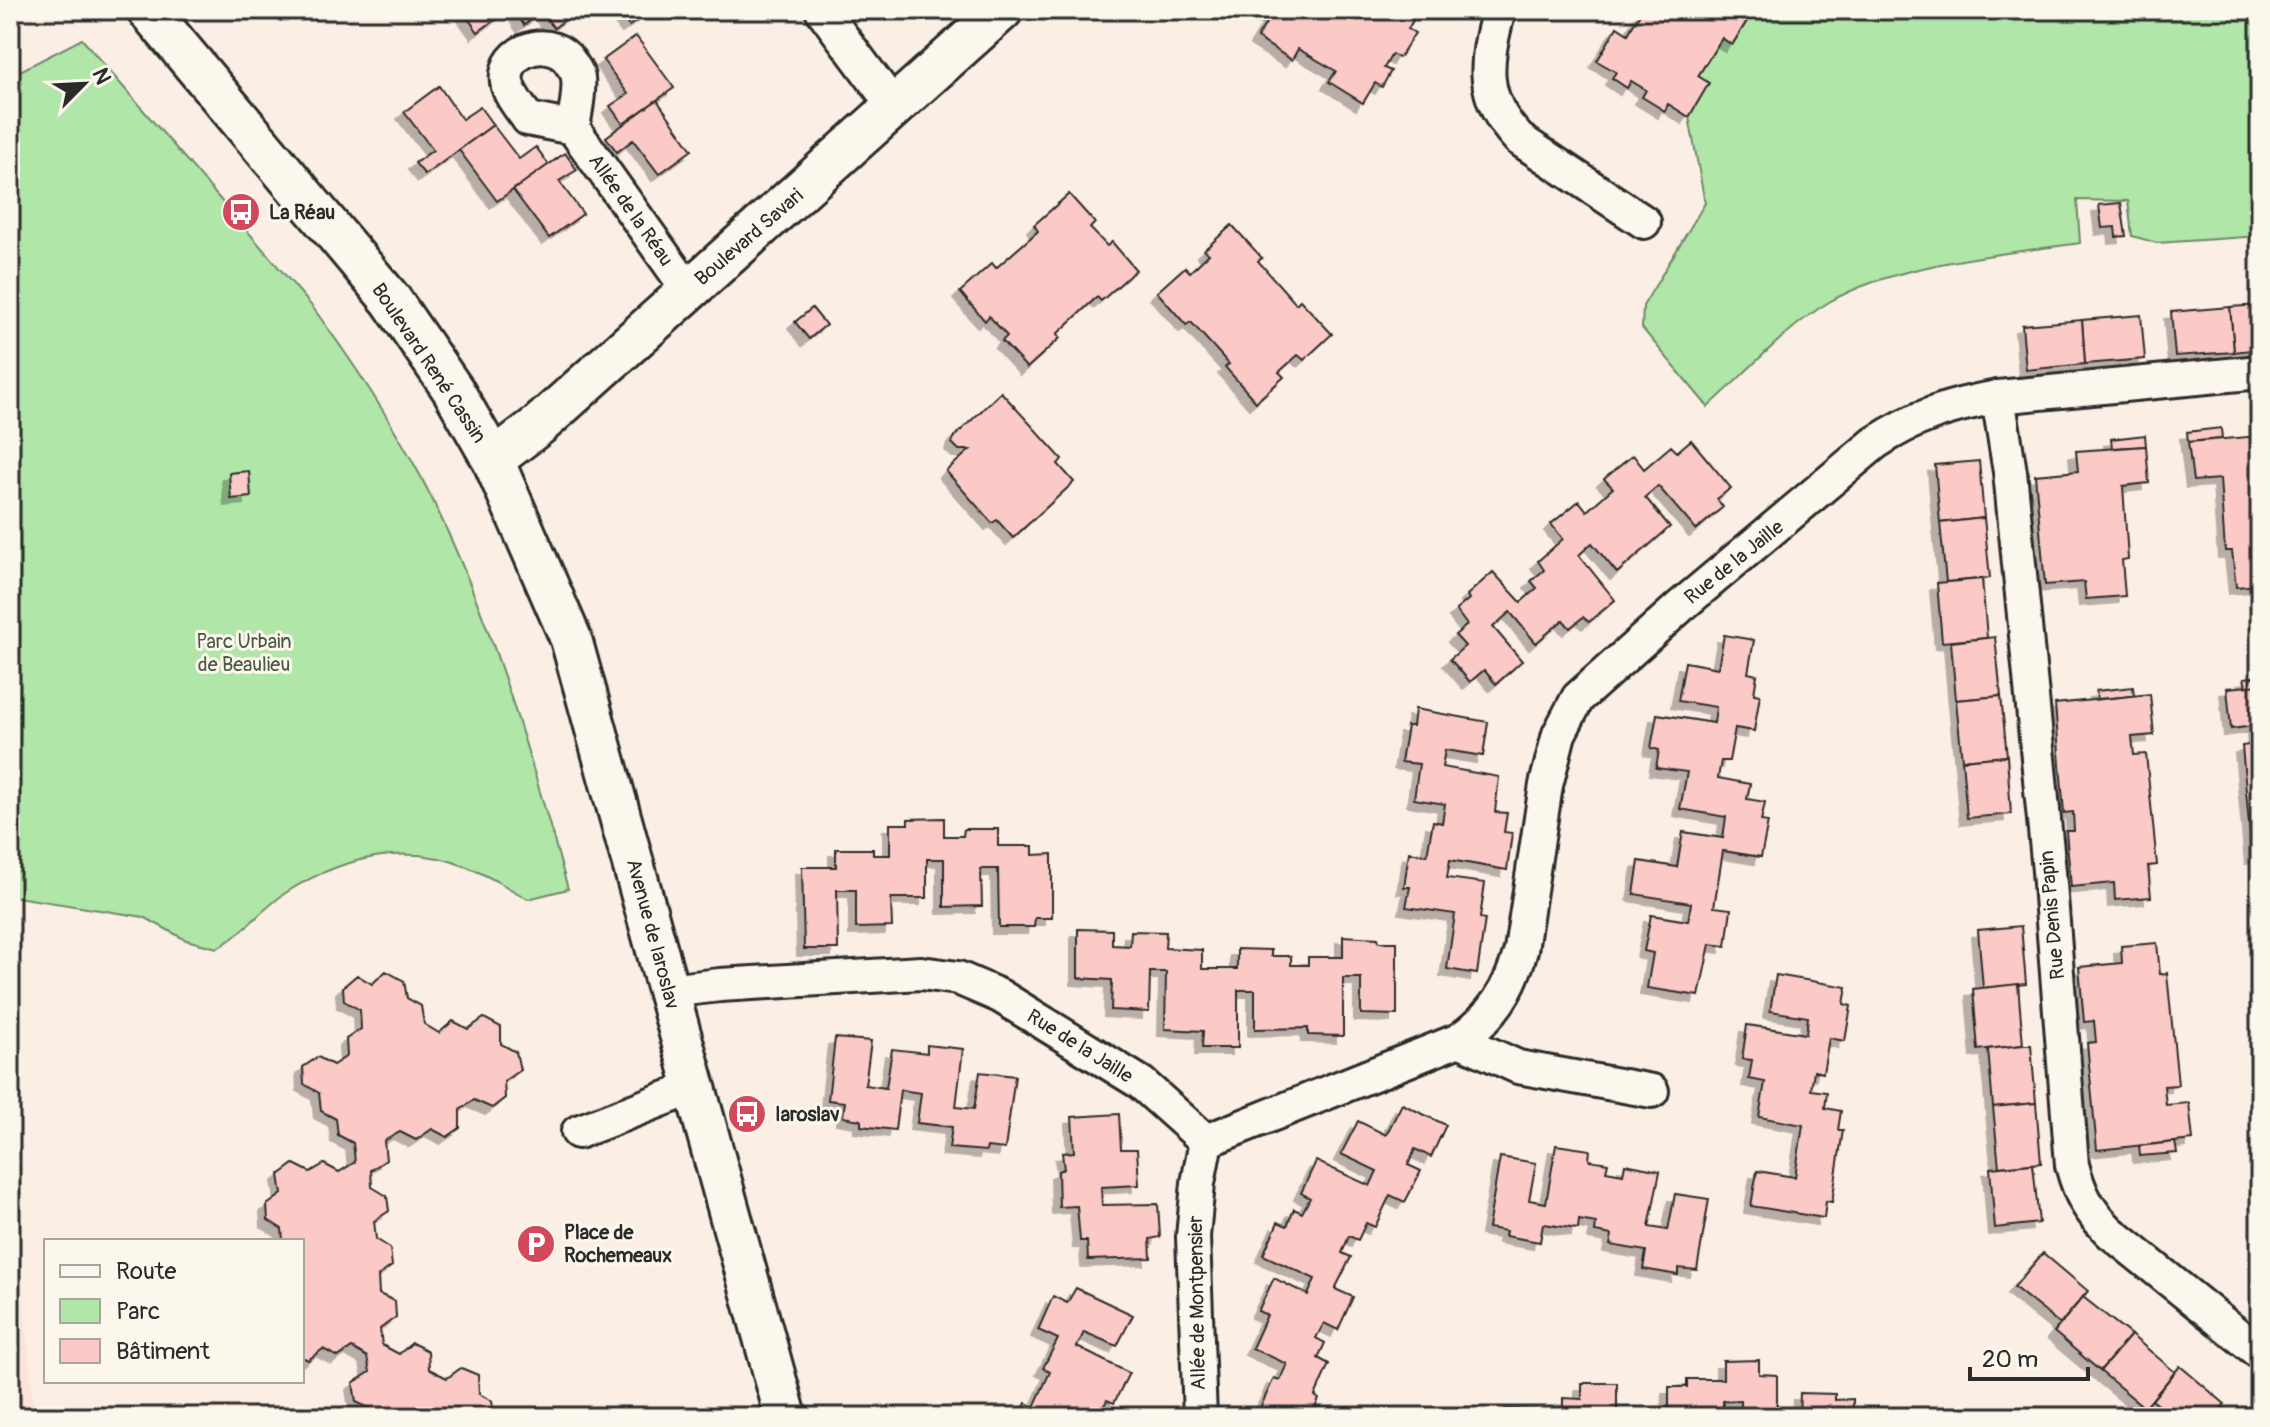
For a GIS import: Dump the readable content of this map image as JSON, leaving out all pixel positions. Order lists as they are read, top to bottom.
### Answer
{
  "streets": {
    "street": [
      "Allée de la Réau",
      "Boulevard Savari",
      "Boulevard René Cassin",
      "Rue de la Jaille",
      "Rue Denis Papin",
      "Avenue de Iaroslav",
      "Allée de Montpensier"
    ]
  },
  "crossings": [
    ["Allée de la Réau", "Boulevard Savari"],
    ["Boulevard Savari", "Boulevard René Cassin"],
    ["Boulevard Savari", "Avenue de Iaroslav"],
    ["Boulevard René Cassin", "Avenue de Iaroslav"],
    ["Rue de la Jaille", "Rue Denis Papin"],
    ["Rue de la Jaille", "Avenue de Iaroslav"],
    ["Rue de la Jaille", "Allée de Montpensier"]
  ],
  "parks": ["Parc Urbain de Beaulieu"],
  "places": {
    "bus stop": ["La Réau", "Iaroslav"],
    "parking": ["Place de Rochemeaux"]
  },
  "legend": ["Route", "Parc", "Bâtiment"],
  "scale_bar": "20 m",
  "north": "top right"
}
